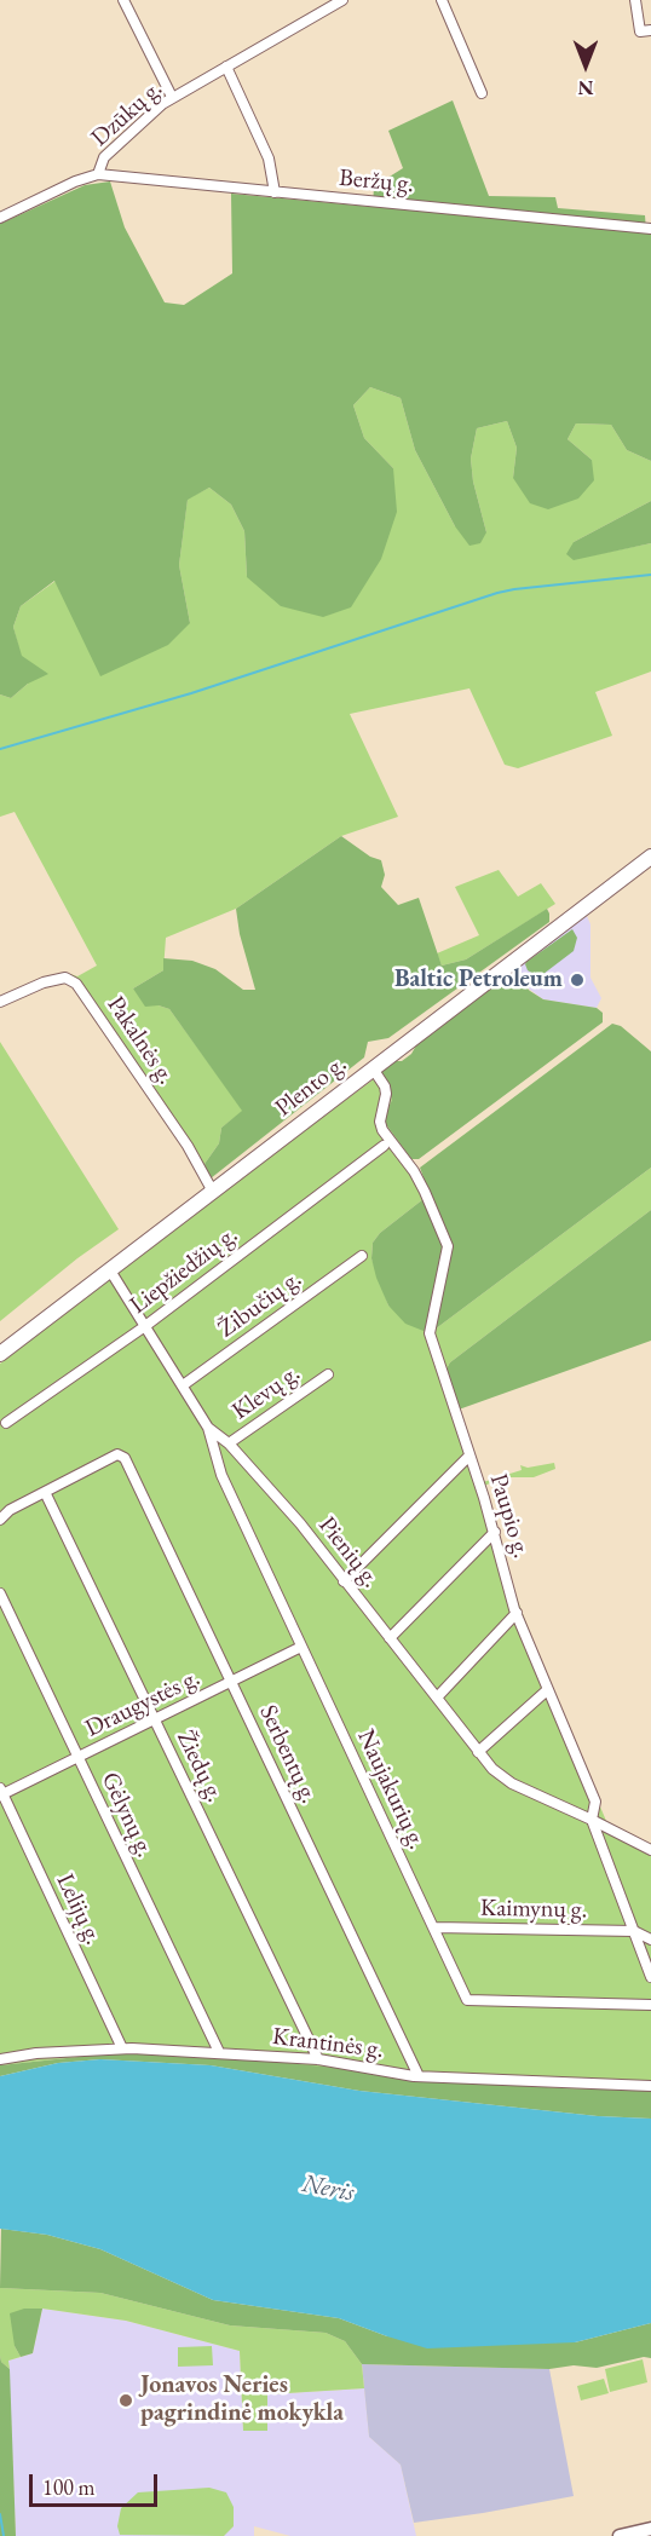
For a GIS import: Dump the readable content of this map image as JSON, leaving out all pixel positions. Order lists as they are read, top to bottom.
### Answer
{
  "streets": {
    "highway": ["Plento g."],
    "street": [
      "Dzūkų g.",
      "Beržų g.",
      "Pakalnės g.",
      "Liepžiedžių g.",
      "Žibučių g.",
      "Klevų g.",
      "Paupio g.",
      "Pienių g.",
      "Draugystės g.",
      "Serbentų g.",
      "Žiedų g.",
      "Naujakurių g.",
      "Gėlynų g.",
      "Lelijų g.",
      "Kaimynų g.",
      "Krantinės g."
    ]
  },
  "crossings": [
    ["Dzūkų g.", "Beržų g."],
    ["Pakalnės g.", "Plento g."],
    ["Plento g.", "Paupio g."],
    ["Plento g.", "Pienių g."],
    ["Liepžiedžių g.", "Pienių g."],
    ["Žibučių g.", "Pienių g."],
    ["Klevų g.", "Pienių g."],
    ["Paupio g.", "Pienių g."],
    ["Paupio g.", "Kaimynų g."],
    ["Pienių g.", "Naujakurių g."],
    ["Draugystės g.", "Serbentų g."],
    ["Draugystės g.", "Žiedų g."],
    ["Draugystės g.", "Naujakurių g."],
    ["Draugystės g.", "Gėlynų g."],
    ["Draugystės g.", "Lelijų g."],
    ["Serbentų g.", "Žiedų g."],
    ["Serbentų g.", "Krantinės g."],
    ["Žiedų g.", "Krantinės g."],
    ["Naujakurių g.", "Kaimynų g."],
    ["Gėlynų g.", "Krantinės g."],
    ["Lelijų g.", "Krantinės g."]
  ],
  "water": ["Neris"],
  "places": ["Baltic Petroleum", "Jonavos Neries pagrindinė mokykla"],
  "scale_bar": "100 m",
  "north": "bottom"
}
